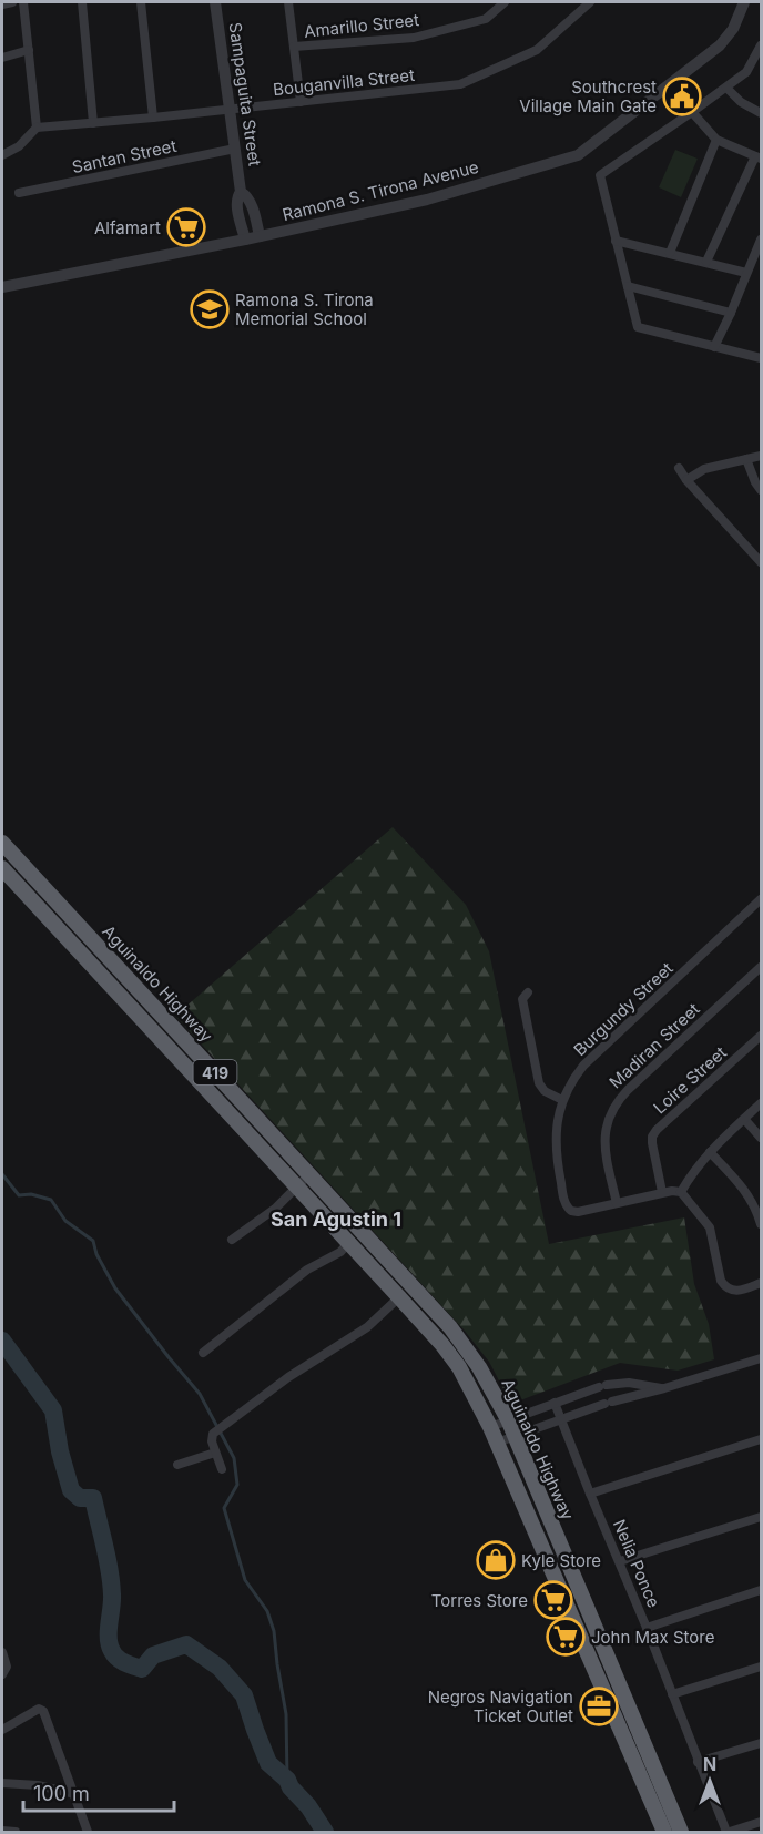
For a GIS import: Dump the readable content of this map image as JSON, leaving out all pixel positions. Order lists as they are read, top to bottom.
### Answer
{
  "streets": {
    "highway": ["Aguinaldo Highway", "419"],
    "street": [
      "Amarillo Street",
      "Bouganvilla Street",
      "Sampaguita Street",
      "Santan Street",
      "Ramona S. Tirona Avenue",
      "Burgundy Street",
      "Madiran Street",
      "Loire Street",
      "Nelia Ponce"
    ]
  },
  "crossings": [
    ["Bouganvilla Street", "Sampaguita Street"],
    ["Sampaguita Street", "Santan Street"],
    ["Sampaguita Street", "Ramona S. Tirona Avenue"],
    ["Burgundy Street", "Madiran Street"],
    ["Burgundy Street", "Loire Street"]
  ],
  "districts": ["San Agustin 1"],
  "places": {
    "public building": ["Southcrest Village Main Gate"],
    "supermarket": ["Alfamart", "Torres Store", "John Max Store"],
    "school or university": ["Ramona S. Tirona Memorial School"],
    "shop": ["Kyle Store"],
    "office": ["Negros Navigation Ticket Outlet"]
  },
  "scale_bar": "100 m",
  "north": "top"
}
